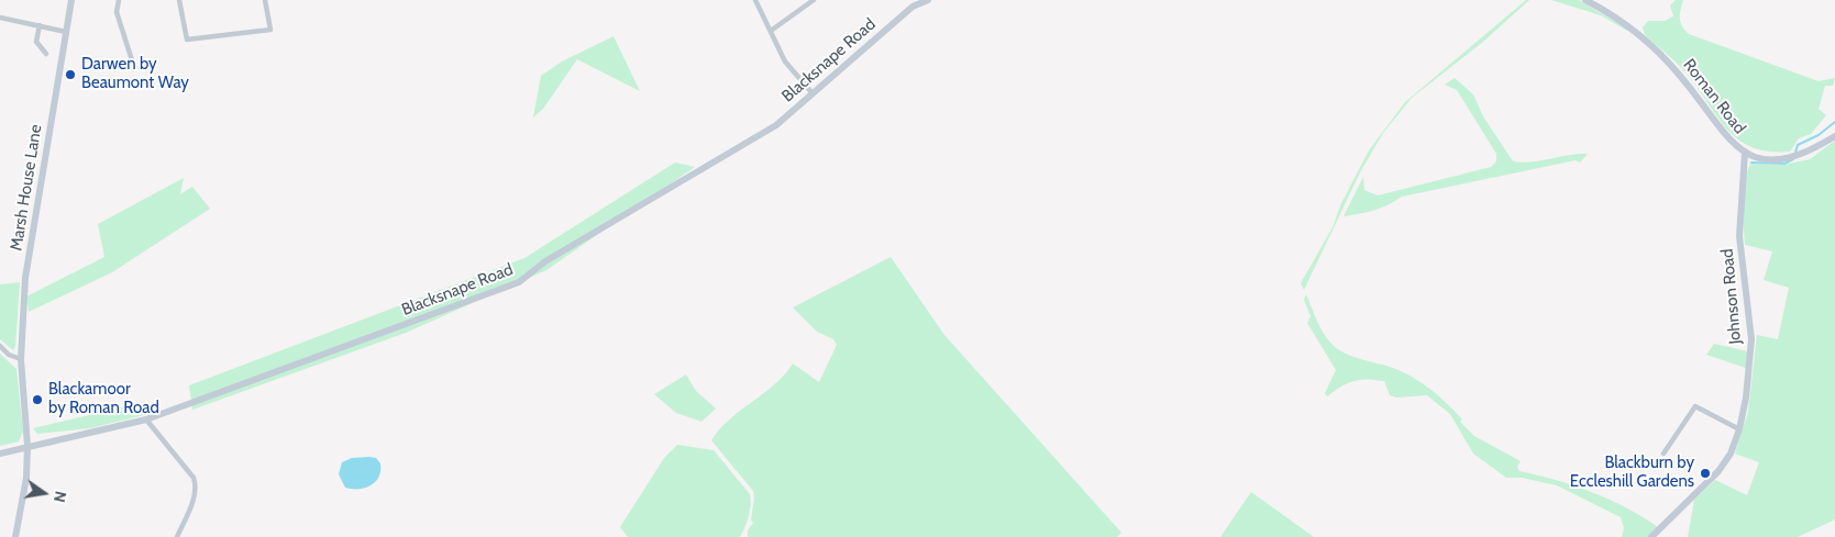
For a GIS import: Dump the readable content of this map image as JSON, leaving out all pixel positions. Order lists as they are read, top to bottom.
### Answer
{
  "streets": {
    "street": [
      "Blacksnape Road",
      "Roman Road",
      "Marsh House Lane",
      "Johnson Road"
    ]
  },
  "crossings": [
    ["Blacksnape Road", "Marsh House Lane"],
    ["Roman Road", "Johnson Road"]
  ],
  "places": ["Darwen by Beaumont Way", "Blackamoor by Roman Road", "Blackburn by Eccleshill Gardens"],
  "north": "right"
}
